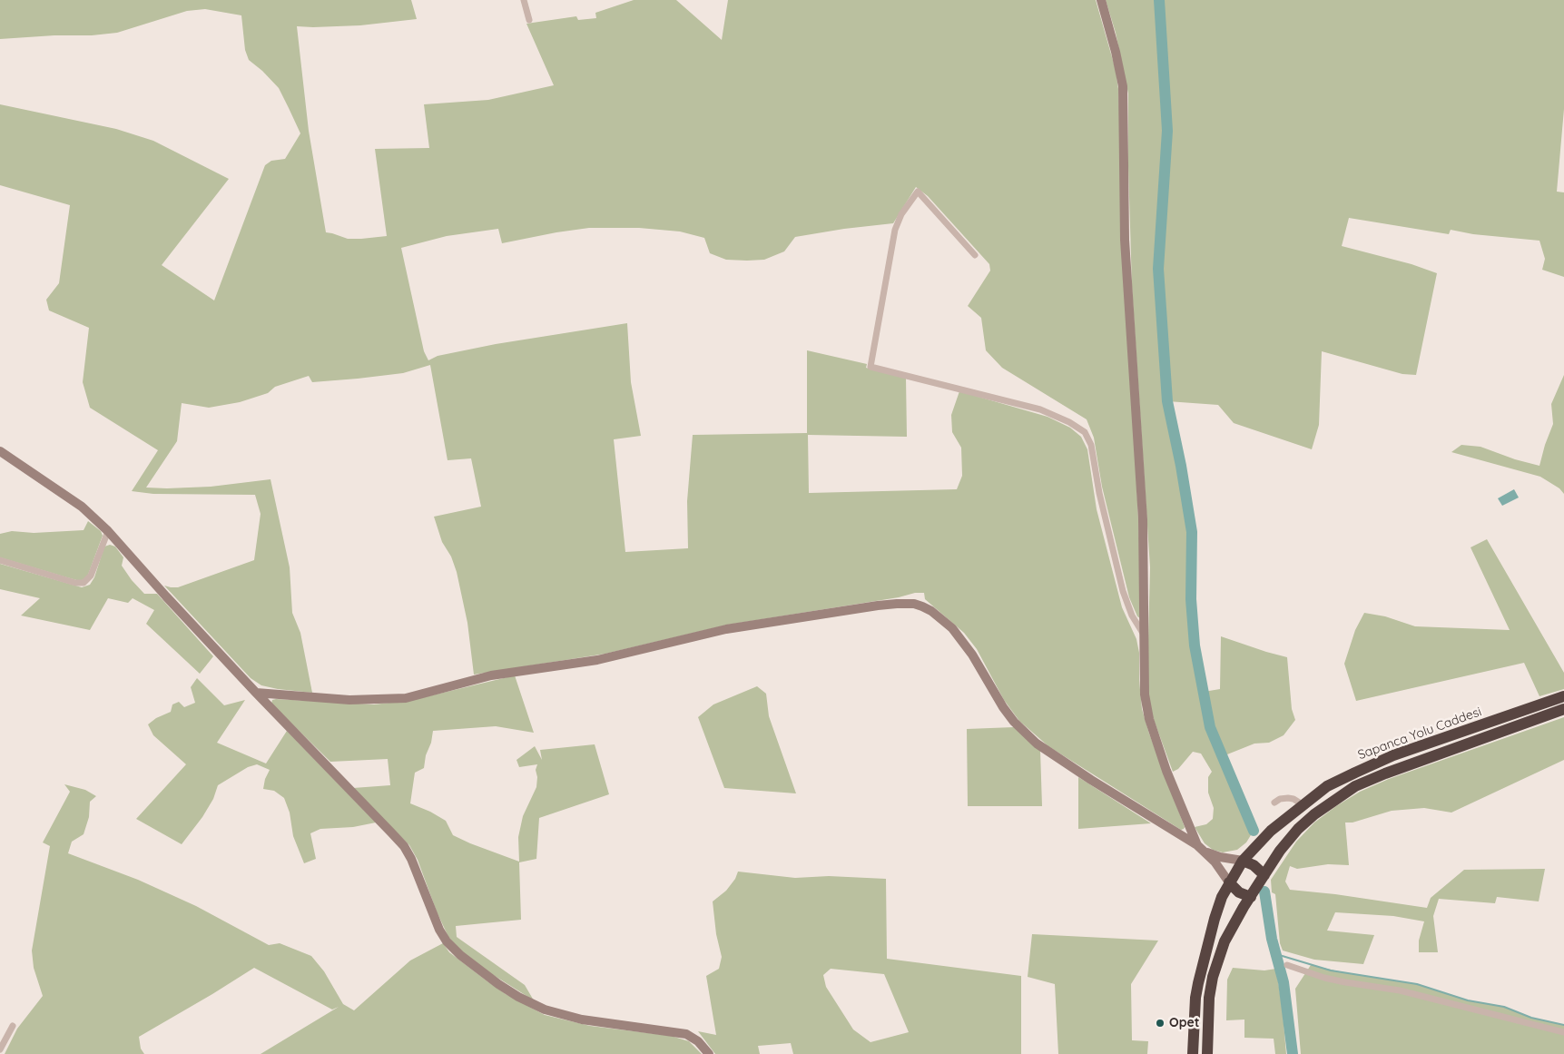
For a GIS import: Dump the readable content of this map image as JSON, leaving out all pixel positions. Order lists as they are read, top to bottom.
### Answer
{
  "streets": {
    "highway": ["Sapanca Yolu Caddesi"]
  },
  "places": ["Opet"]
}
